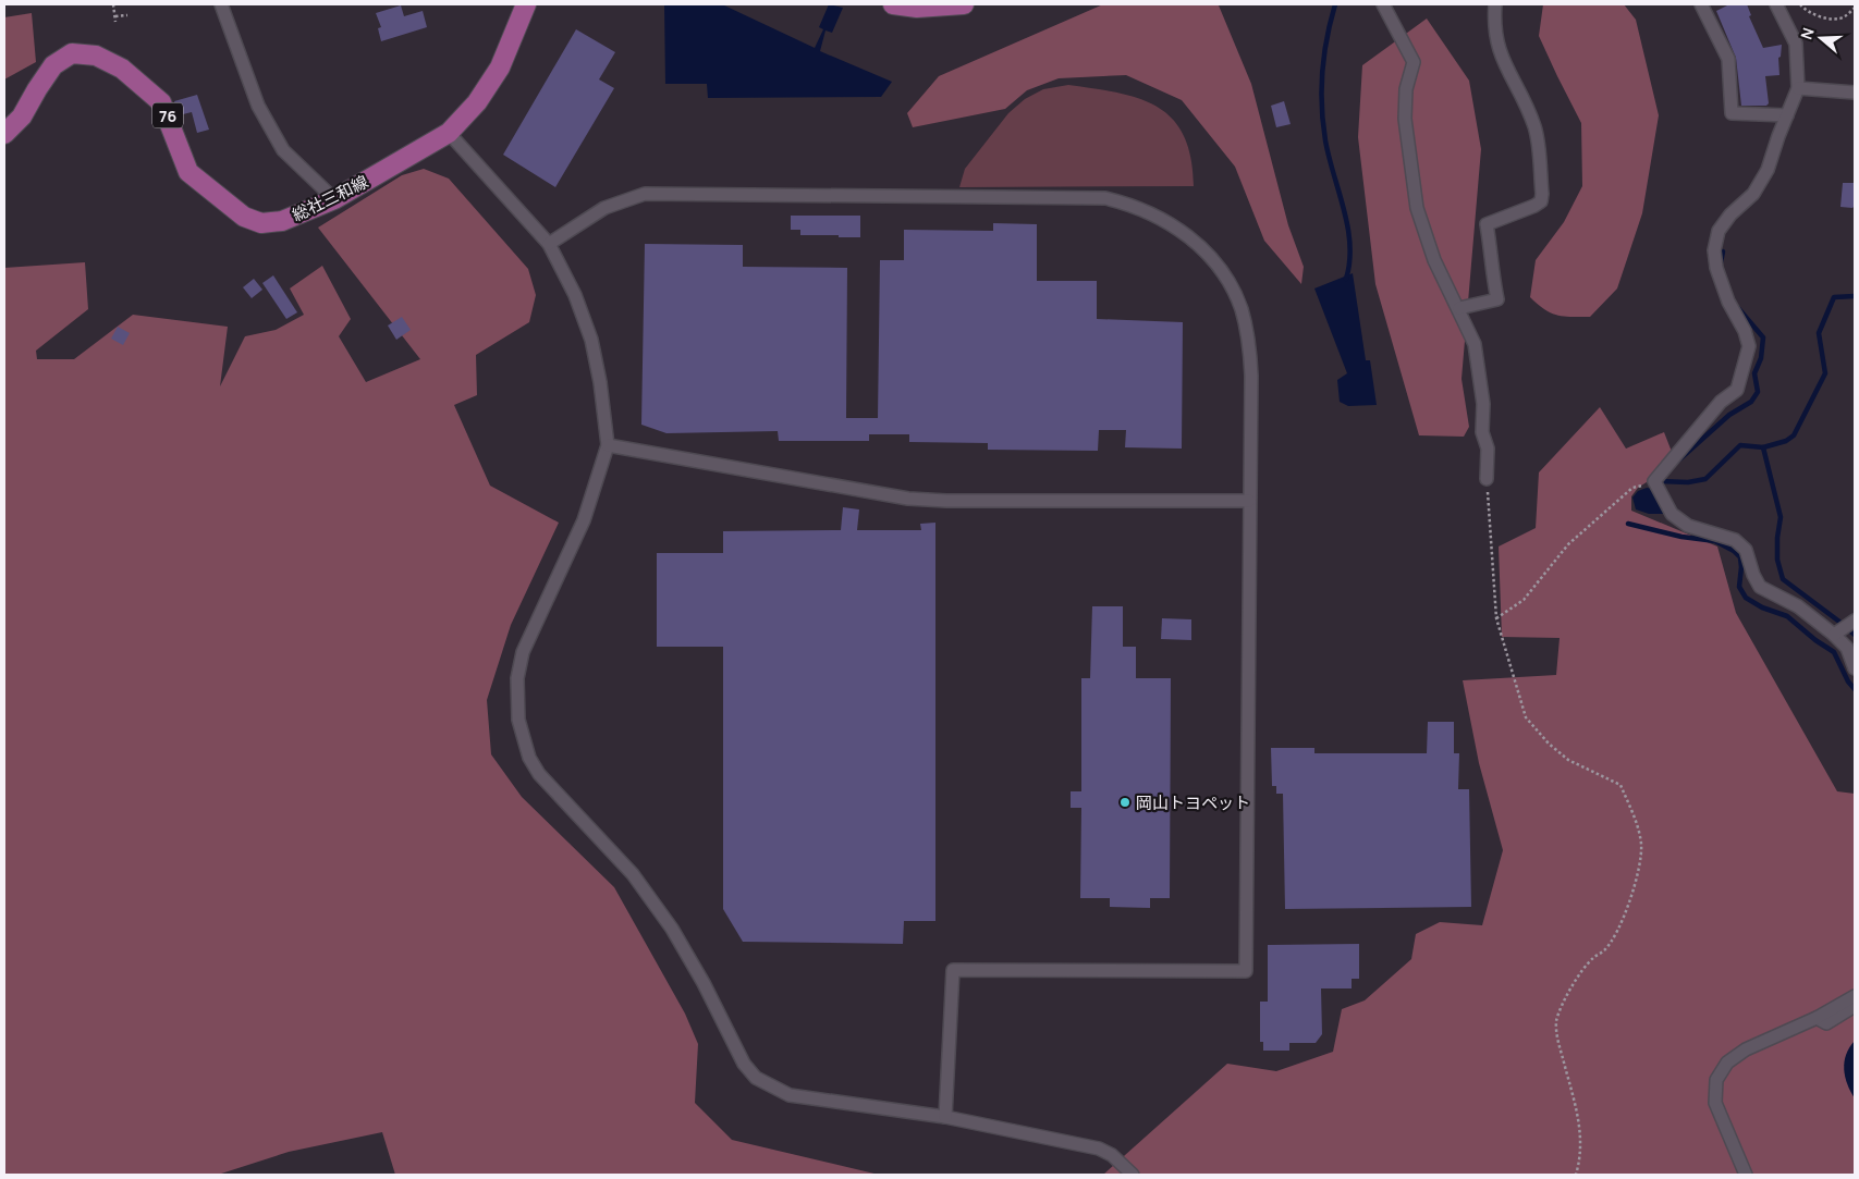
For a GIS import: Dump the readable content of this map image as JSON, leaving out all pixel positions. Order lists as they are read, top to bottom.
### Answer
{
  "streets": {
    "main road": ["76", "総社三和線"]
  },
  "places": ["岡山トヨペット"],
  "north": "left"
}
